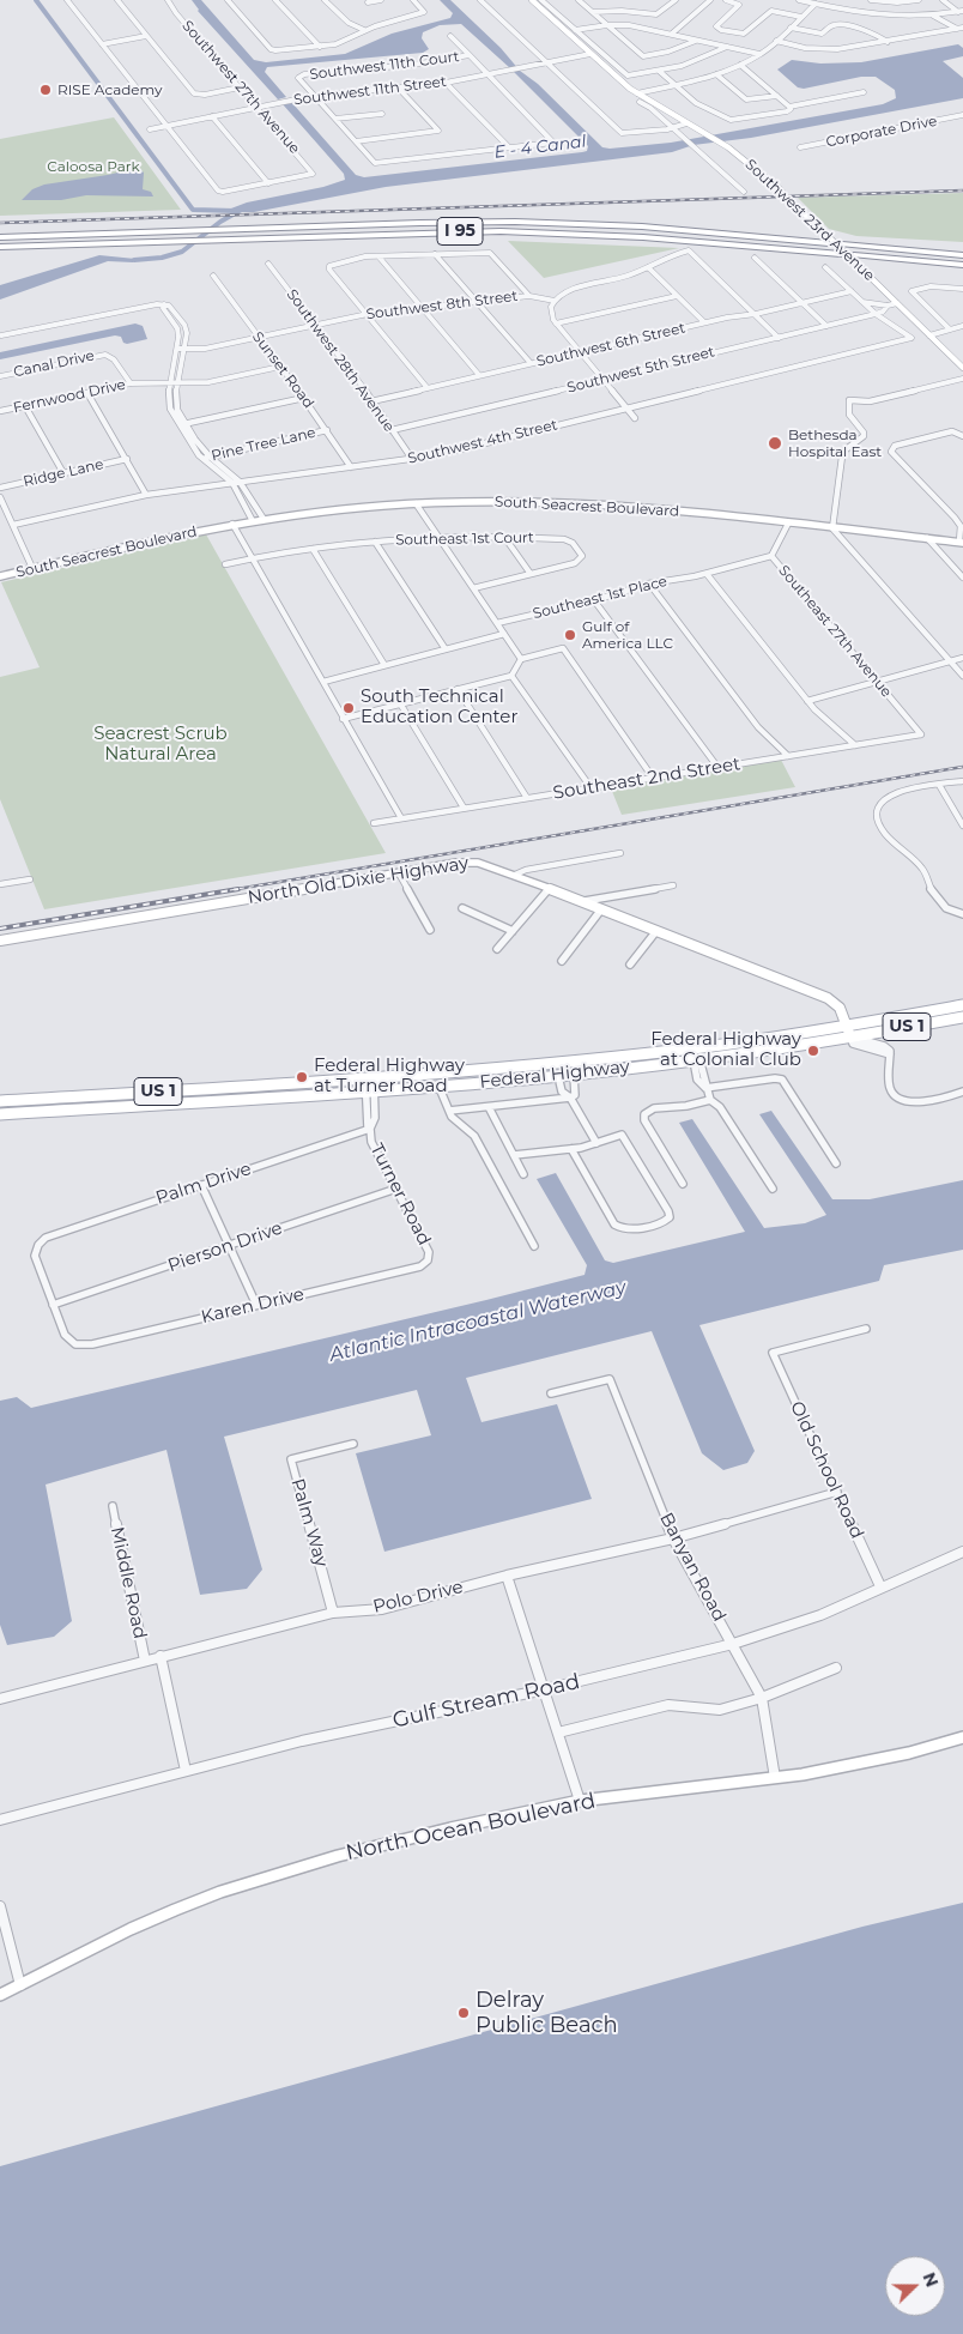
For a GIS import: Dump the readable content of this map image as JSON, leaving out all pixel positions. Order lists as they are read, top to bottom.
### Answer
{
  "streets": {
    "highway": ["I 95"],
    "main road": ["US 1", "Federal Highway"],
    "street": [
      "Southwest 11th Court",
      "Southwest 27th Avenue",
      "Southwest 11th Street",
      "Corporate Drive",
      "Southwest 23rd Avenue",
      "Southwest 8th Street",
      "Southwest 6th Street",
      "Southwest 28th Avenue",
      "Canal Drive",
      "Sunset Road",
      "Southwest 5th Street",
      "Fernwood Drive",
      "Southwest 4th Street",
      "Pine Tree Lane",
      "Ridge Lane",
      "South Seacrest Boulevard",
      "Southeast 1st Court",
      "Southeast 1st Place",
      "Southeast 27th Avenue",
      "Southeast 2nd Street",
      "North Old Dixie Highway",
      "Palm Drive",
      "Turner Road",
      "Pierson Drive",
      "Karen Drive",
      "Old School Road",
      "Palm Way",
      "Banyan Road",
      "Middle Road",
      "Polo Drive",
      "Gulf Stream Road",
      "North Ocean Boulevard"
    ]
  },
  "crossings": [
    ["Southwest 11th Court", "Southwest 11th Street"],
    ["Southwest 27th Avenue", "Southwest 11th Street"],
    ["Southwest 11th Street", "Southwest 23rd Avenue"],
    ["Southwest 23rd Avenue", "Southwest 5th Street"],
    ["Southwest 8th Street", "Southwest 28th Avenue"],
    ["Southwest 8th Street", "Sunset Road"],
    ["Southwest 6th Street", "Southwest 28th Avenue"],
    ["Southwest 28th Avenue", "Southwest 5th Street"],
    ["Southwest 28th Avenue", "Southwest 4th Street"],
    ["Canal Drive", "Fernwood Drive"],
    ["Sunset Road", "Fernwood Drive"],
    ["Sunset Road", "Southwest 4th Street"],
    ["Sunset Road", "Pine Tree Lane"],
    ["Southwest 5th Street", "Southwest 4th Street"],
    ["South Seacrest Boulevard", "Southeast 27th Avenue"],
    ["Southeast 1st Place", "Southeast 27th Avenue"],
    ["Southeast 27th Avenue", "Southeast 2nd Street"],
    ["North Old Dixie Highway", "Federal Highway"],
    ["Federal Highway", "Turner Road"],
    ["Palm Drive", "Turner Road"],
    ["Palm Drive", "Pierson Drive"],
    ["Palm Drive", "Karen Drive"],
    ["Turner Road", "Pierson Drive"],
    ["Turner Road", "Karen Drive"],
    ["Pierson Drive", "Karen Drive"],
    ["Old School Road", "Polo Drive"],
    ["Old School Road", "Gulf Stream Road"],
    ["Palm Way", "Polo Drive"],
    ["Banyan Road", "Polo Drive"],
    ["Banyan Road", "Gulf Stream Road"],
    ["Banyan Road", "North Ocean Boulevard"],
    ["Middle Road", "Polo Drive"],
    ["Middle Road", "Gulf Stream Road"]
  ],
  "water": ["E - 4 Canal", "Atlantic Intracoastal Waterway"],
  "parks": ["Caloosa Park", "Seacrest Scrub Natural Area"],
  "places": [
    "RISE Academy",
    "Bethesda Hospital East",
    "Gulf of America LLC",
    "South Technical Education Center",
    "Federal Highway at Colonial Club",
    "Federal Highway at Turner Road",
    "Delray Public Beach"
  ],
  "north": "right"
}
